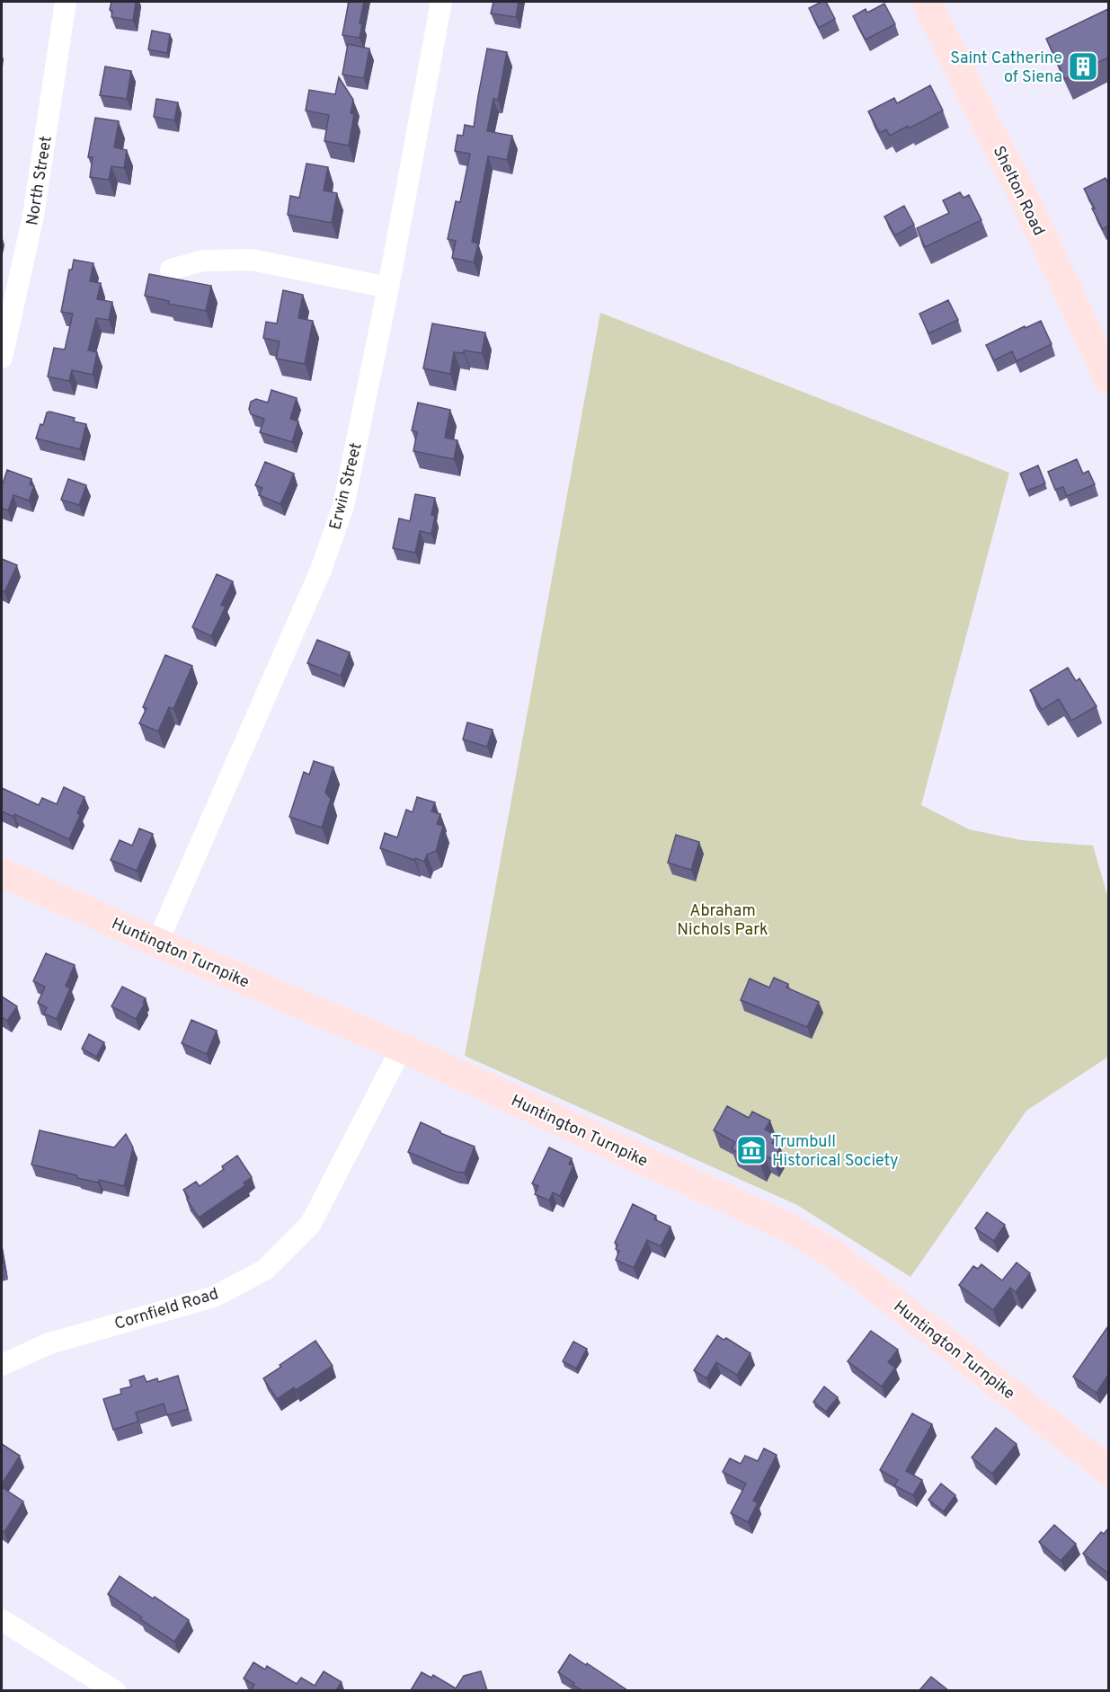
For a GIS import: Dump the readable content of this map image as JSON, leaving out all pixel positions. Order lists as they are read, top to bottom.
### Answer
{
  "streets": {
    "main road": ["Shelton Road", "Huntington Turnpike"],
    "street": ["North Street", "Erwin Street", "Cornfield Road"]
  },
  "crossings": [
    ["Erwin Street", "Huntington Turnpike"],
    ["Huntington Turnpike", "Cornfield Road"]
  ],
  "parks": ["Abraham Nichols Park"],
  "places": {
    "building": ["Saint Catherine of Siena"],
    "museum": ["Trumbull Historical Society"]
  }
}
